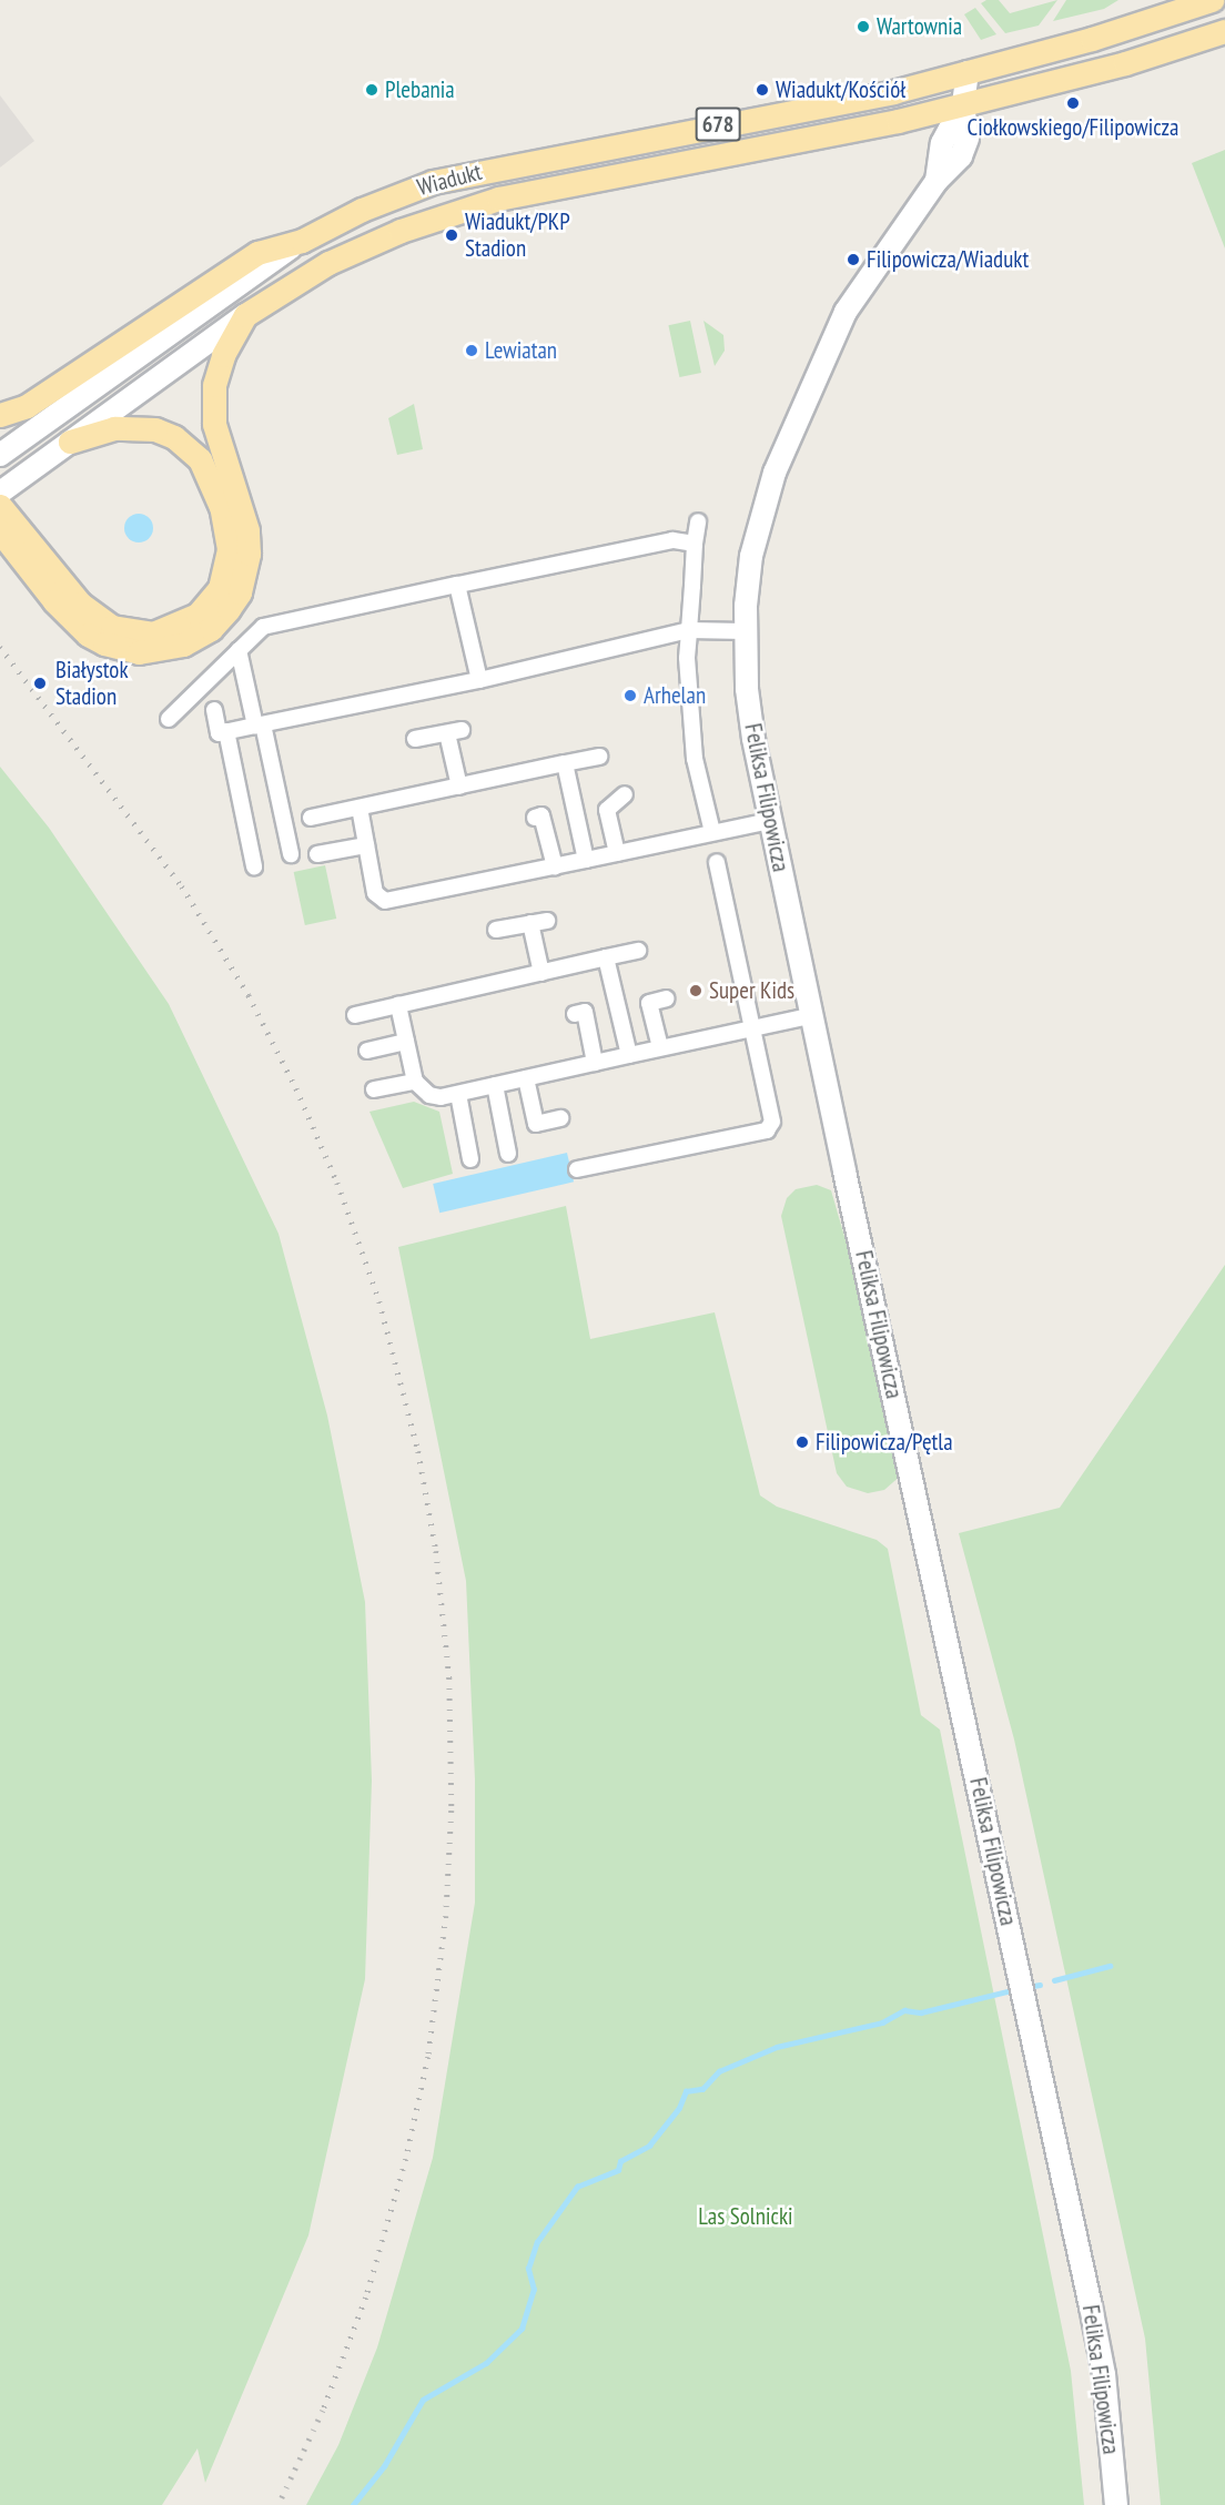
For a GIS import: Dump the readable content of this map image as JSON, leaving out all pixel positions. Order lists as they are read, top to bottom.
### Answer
{
  "streets": {
    "main road": ["678", "Wiadukt"],
    "street": ["Feliksa Filipowicza"]
  },
  "crossings": [
    ["678", "Wiadukt"],
    ["678", "Feliksa Filipowicza"],
    ["Wiadukt", "Feliksa Filipowicza"]
  ],
  "parks": ["Las Solnicki"],
  "places": [
    "Wartownia",
    "Plebania",
    "Wiadukt/Kościół",
    "Ciołkowskiego/Filipowicza",
    "Wiadukt/PKP Stadion",
    "Filipowicza/Wiadukt",
    "Lewiatan",
    "Białystok Stadion",
    "Arhelan",
    "Super Kids",
    "Filipowicza/Pętla"
  ]
}
